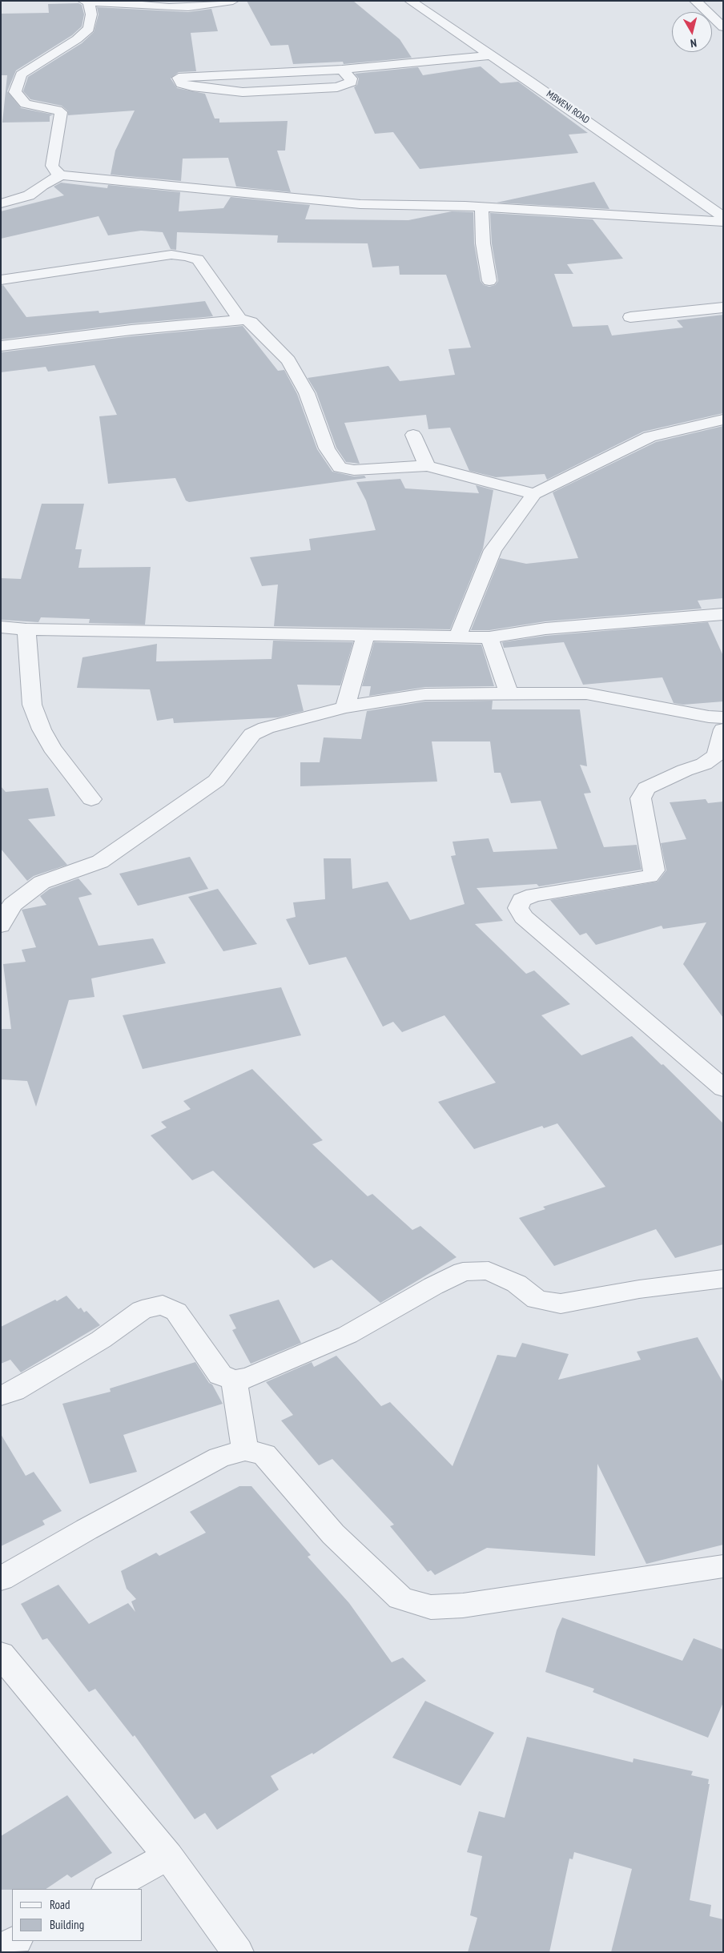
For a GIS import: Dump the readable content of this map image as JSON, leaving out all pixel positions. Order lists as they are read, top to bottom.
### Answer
{
  "streets": {
    "street": ["MBWENI ROAD"]
  },
  "legend": ["Road", "Building"],
  "north": "bottom"
}
